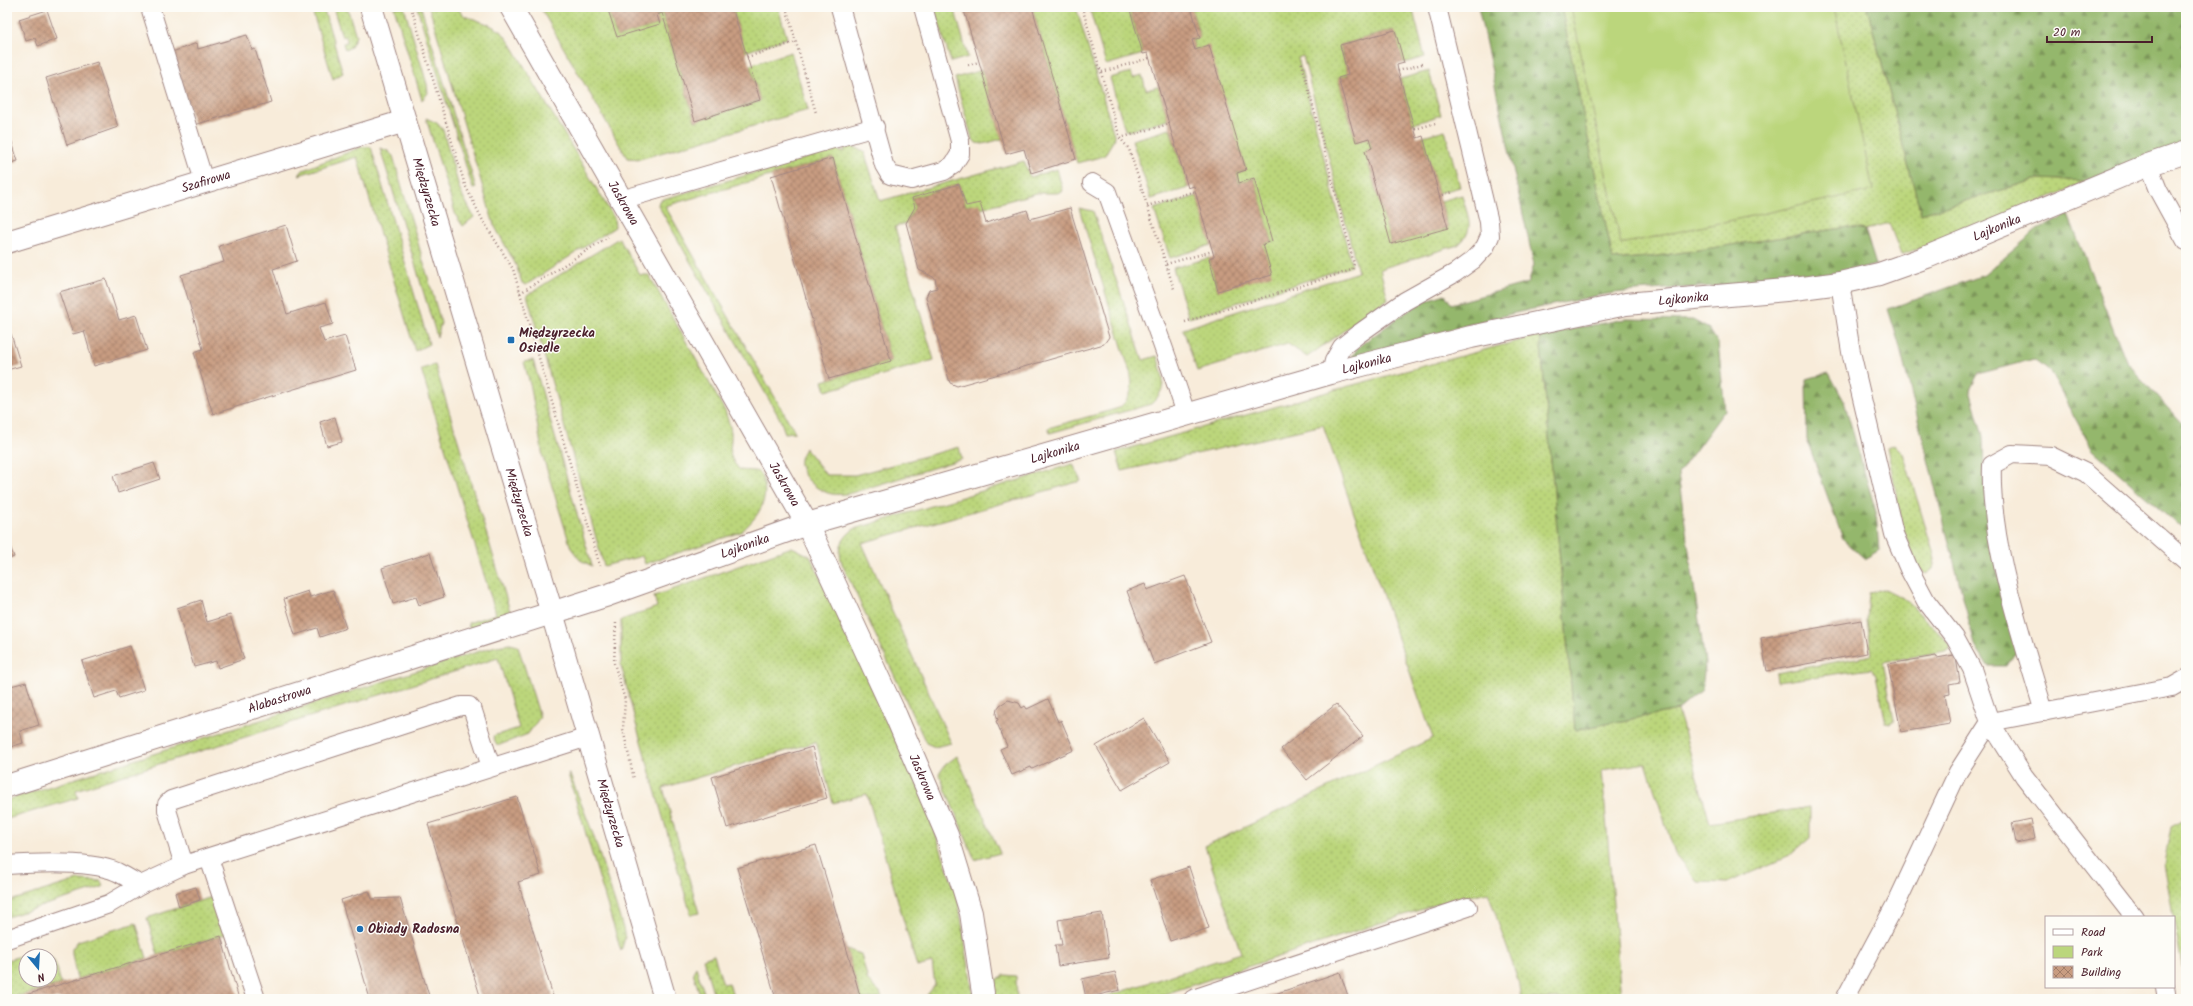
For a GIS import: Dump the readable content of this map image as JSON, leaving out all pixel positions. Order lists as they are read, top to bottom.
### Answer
{
  "streets": {
    "street": [
      "Szafirowa",
      "Międzyrzecka",
      "Jaskrowa",
      "Lajkonika",
      "Alabastrowa"
    ]
  },
  "crossings": [
    ["Szafirowa", "Międzyrzecka"],
    ["Międzyrzecka", "Lajkonika"],
    ["Międzyrzecka", "Alabastrowa"],
    ["Jaskrowa", "Lajkonika"],
    ["Lajkonika", "Alabastrowa"]
  ],
  "places": {
    "transit": ["Międzyrzecka Osiedle"],
    "other": ["Obiady Radosna"]
  },
  "legend": ["Road", "Park", "Building"],
  "scale_bar": "20 m",
  "north": "bottom"
}
